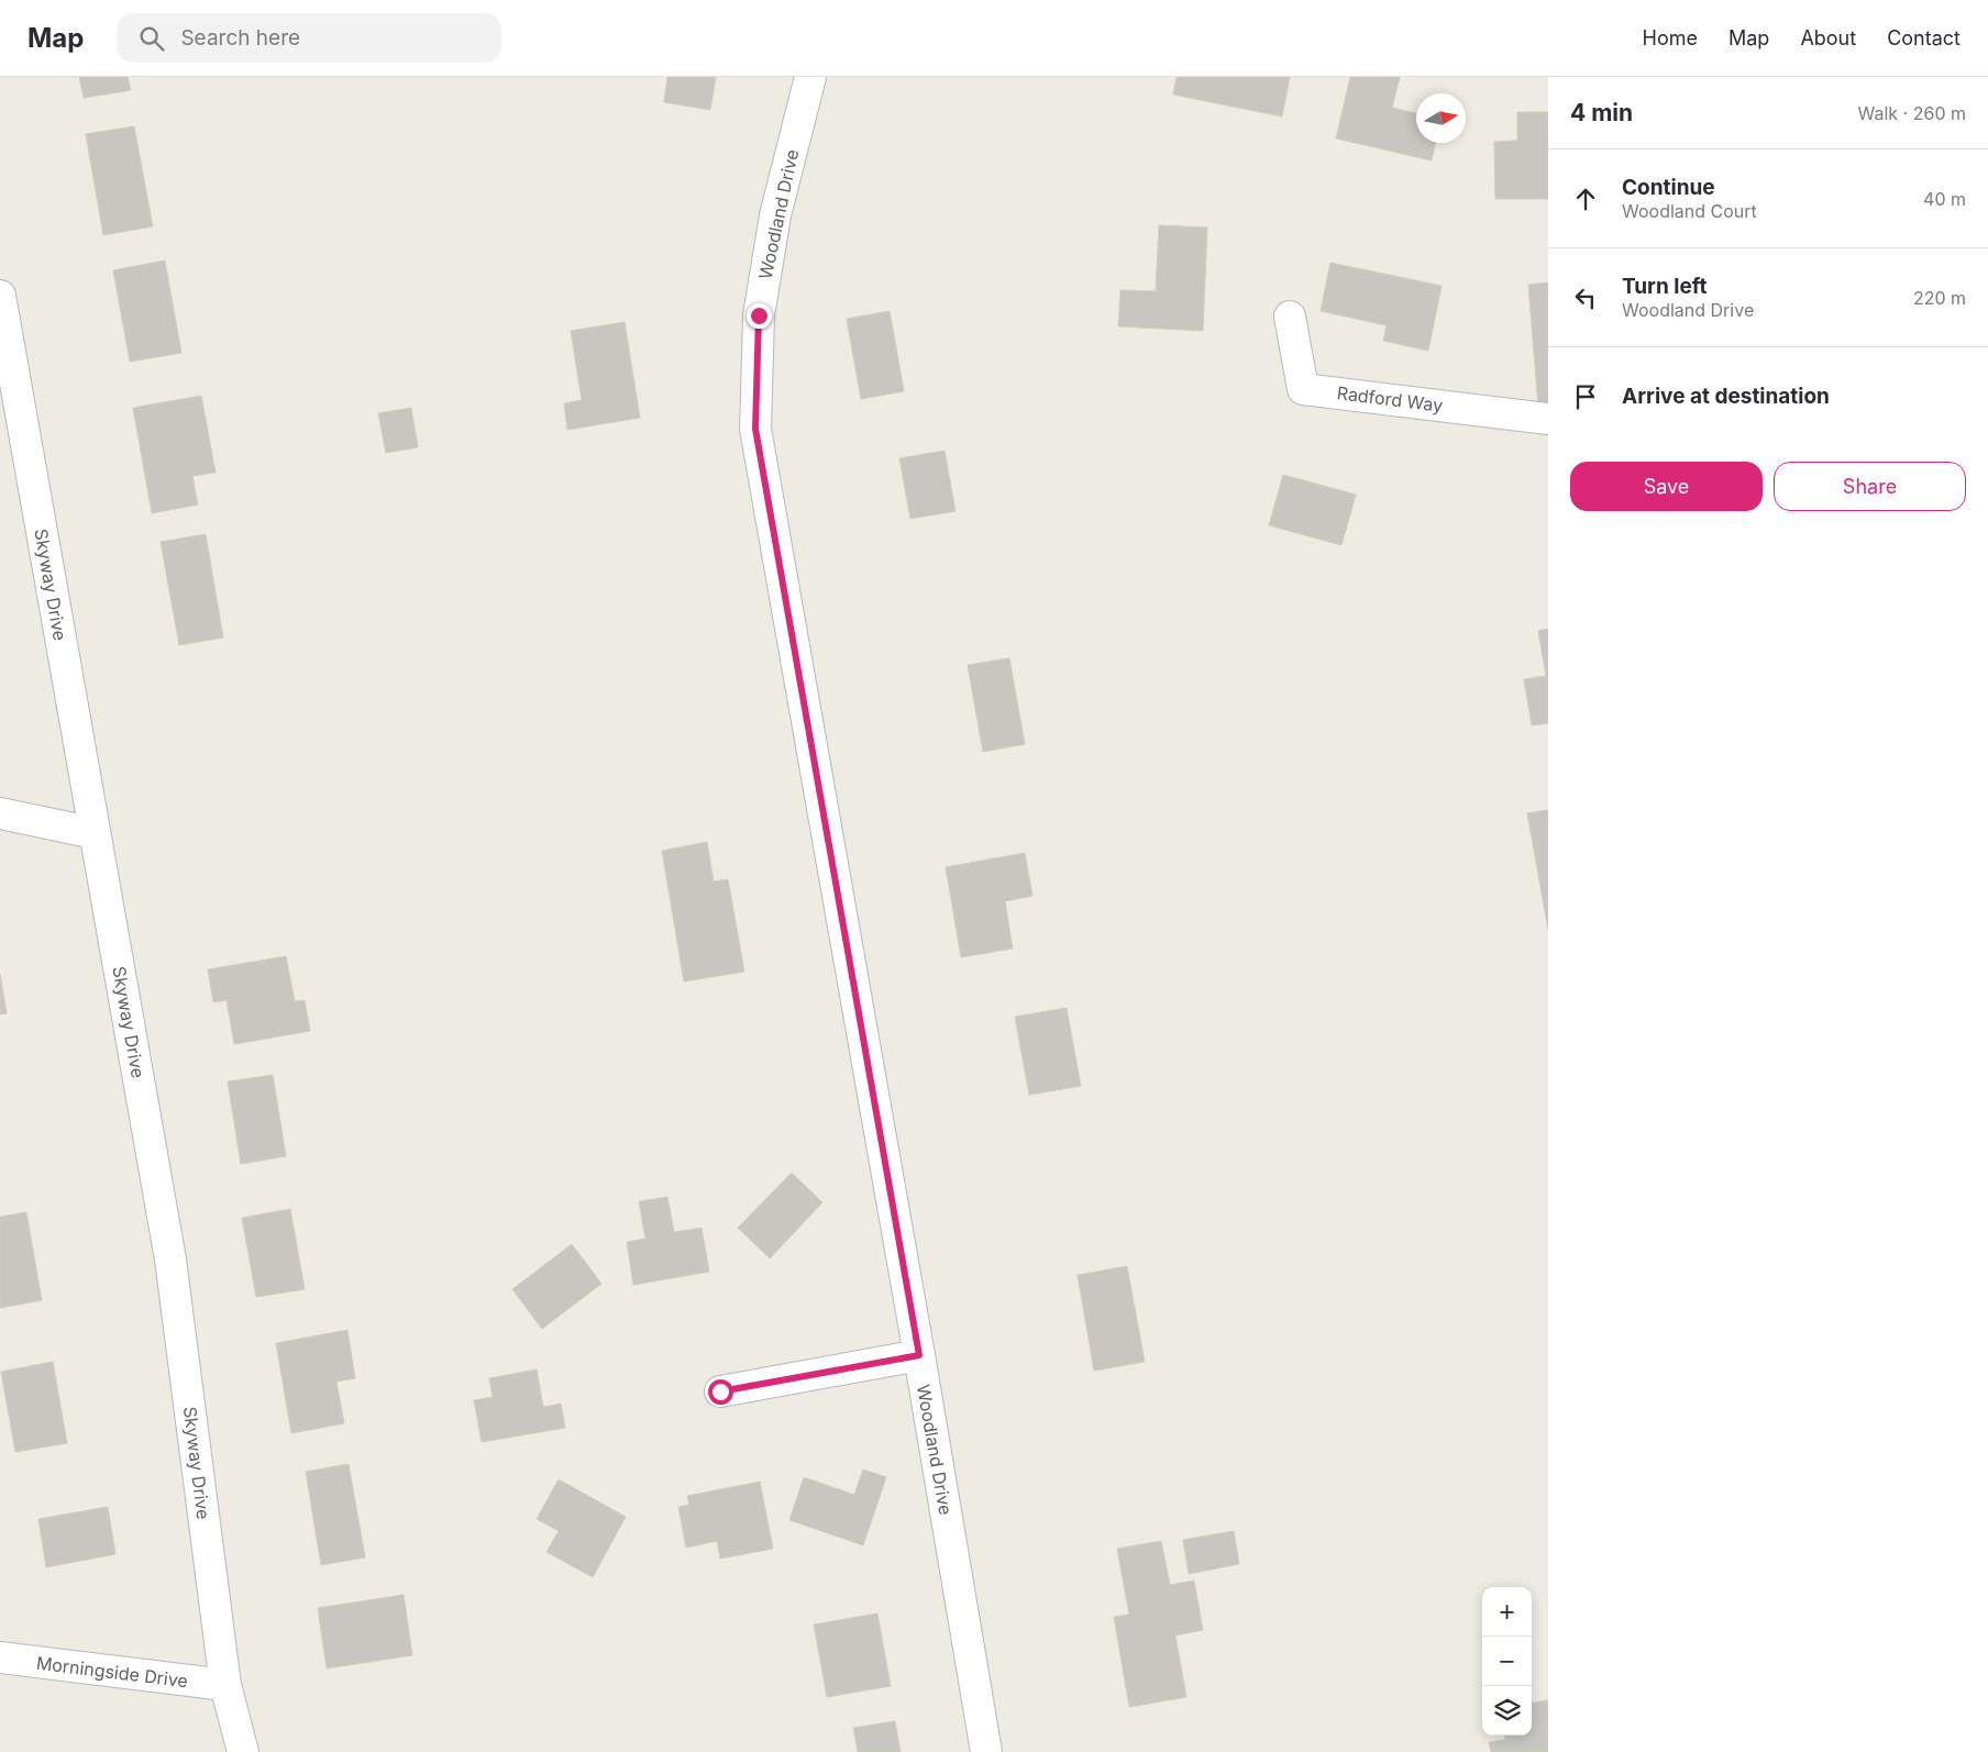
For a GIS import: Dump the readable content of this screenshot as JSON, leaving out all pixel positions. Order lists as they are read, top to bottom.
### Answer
{
  "streets": {
    "street": [
      "Woodland Drive",
      "Radford Way",
      "Skyway Drive",
      "Morningside Drive"
    ]
  },
  "crossings": [
    ["Skyway Drive", "Morningside Drive"]
  ],
  "north": "right",
  "page": {
    "header": "Map",
    "search": "Search here",
    "nav": [
      "Home",
      "Map",
      "About",
      "Contact"
    ],
    "heading": ["4 min", "Walk · 260 m"],
    "list": [
      ["Continue", "Woodland Court", "40 m"],
      ["Turn left", "Woodland Drive", "220 m"],
      "Arrive at destination"
    ],
    "buttons": ["Save", "Share"],
    "map_buttons": ["+", "−"]
  }
}
